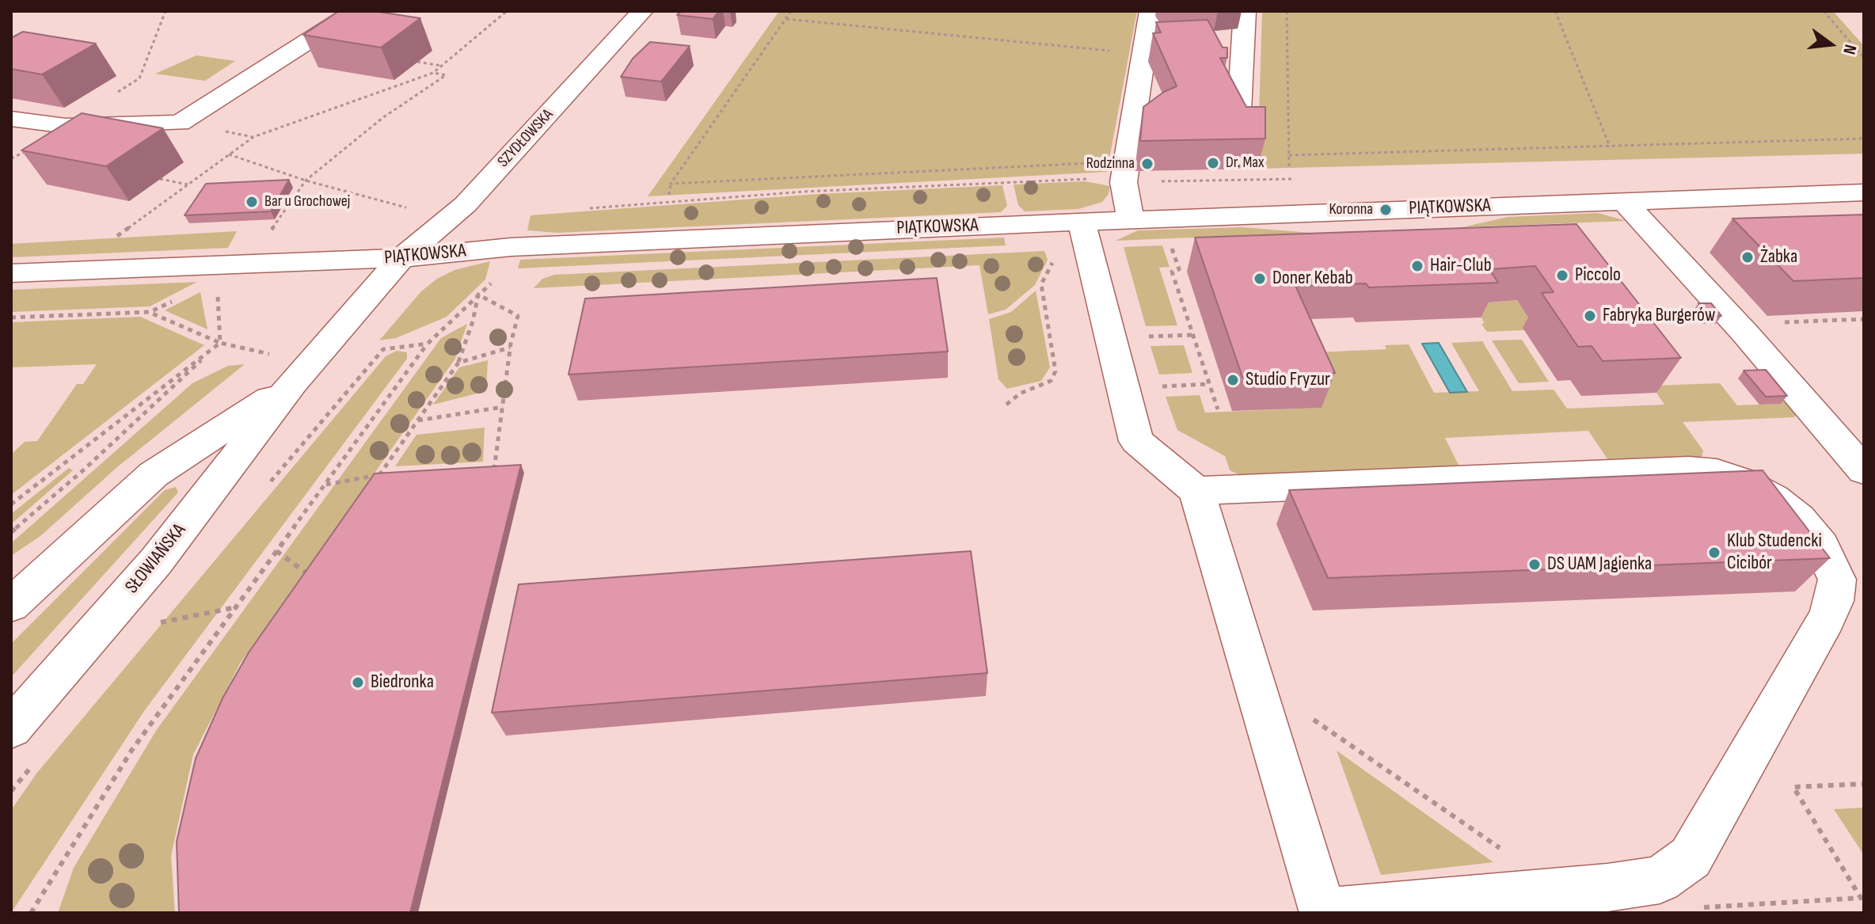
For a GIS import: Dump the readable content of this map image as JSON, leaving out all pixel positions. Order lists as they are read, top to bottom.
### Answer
{
  "streets": {
    "street": ["SZYDŁOWSKA", "PIĄTKOWSKA", "SŁOWIAŃSKA"]
  },
  "crossings": [
    ["SZYDŁOWSKA", "PIĄTKOWSKA"],
    ["SZYDŁOWSKA", "SŁOWIAŃSKA"],
    ["PIĄTKOWSKA", "SŁOWIAŃSKA"]
  ],
  "places": [
    "Dr. Max",
    "Rodzinna",
    "Bar u Grochowej",
    "Koronna",
    "Żabka",
    "Hair-Club",
    "Piccolo",
    "Doner Kebab",
    "Fabryka Burgerów",
    "Studio Fryzur",
    "Klub Studencki Cicibór",
    "DS UAM Jagienka",
    "Biedronka"
  ],
  "north": "right"
}
